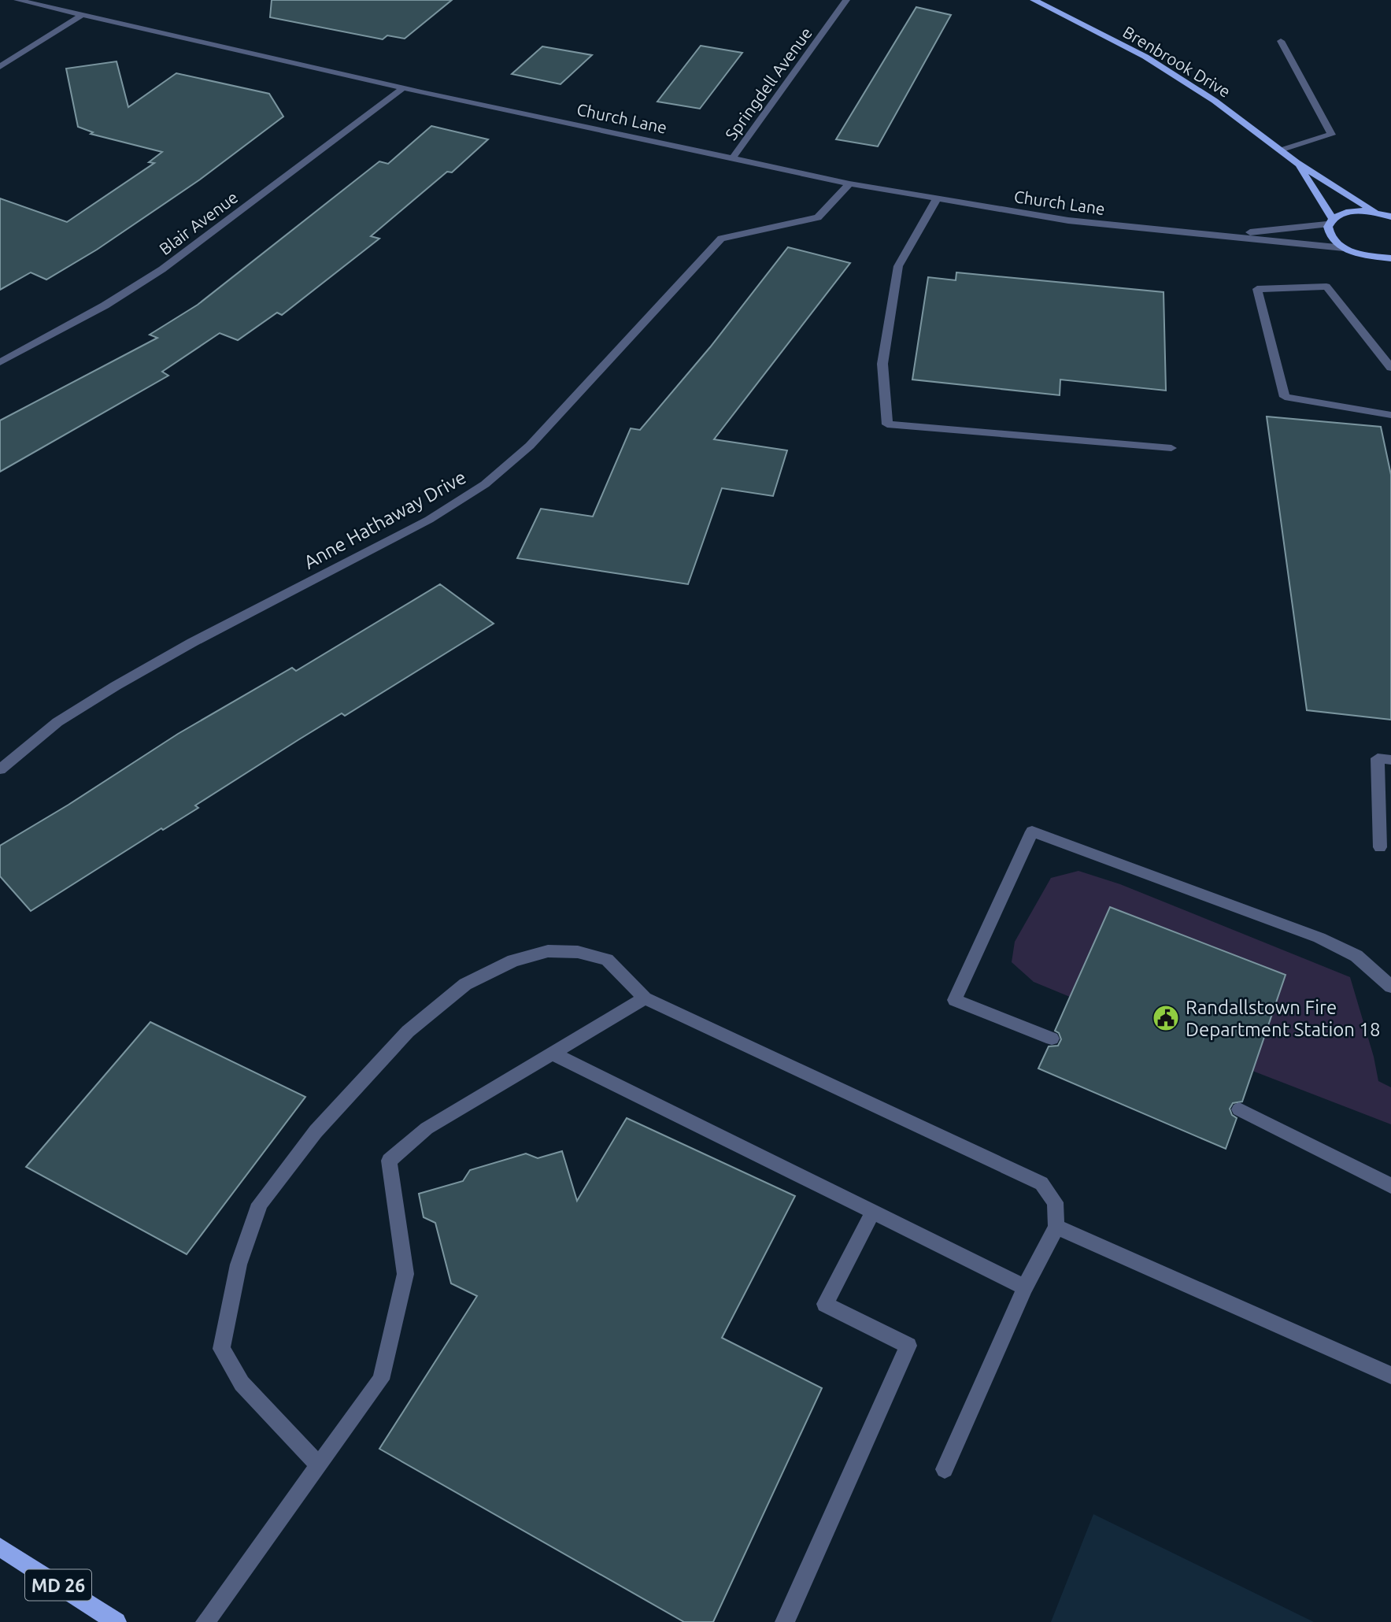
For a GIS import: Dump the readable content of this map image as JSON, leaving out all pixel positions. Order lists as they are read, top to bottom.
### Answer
{
  "streets": {
    "main road": ["Brenbrook Drive", "MD 26"],
    "street": [
      "Springdell Avenue",
      "Church Lane",
      "Blair Avenue",
      "Anne Hathaway Drive"
    ]
  },
  "crossings": [
    ["Brenbrook Drive", "Church Lane"],
    ["Springdell Avenue", "Church Lane"],
    ["Church Lane", "Blair Avenue"],
    ["Church Lane", "Anne Hathaway Drive"]
  ],
  "places": {
    "public building": ["Randallstown Fire Department Station 18"]
  }
}
